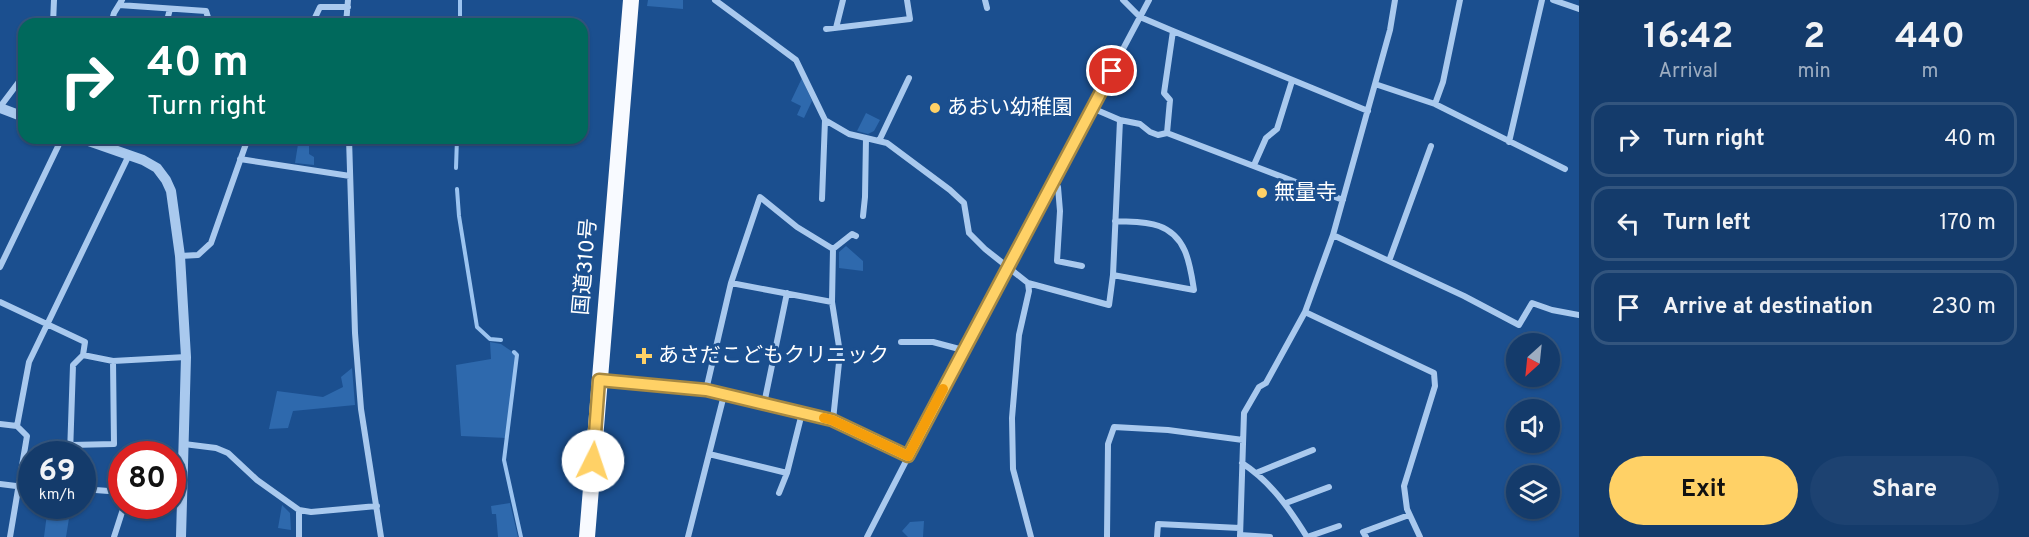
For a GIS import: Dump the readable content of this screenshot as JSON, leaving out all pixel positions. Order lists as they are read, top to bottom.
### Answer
{
  "streets": {
    "highway": ["国道310号"]
  },
  "places": {
    "other": ["あおい幼稚園", "無量寺"],
    "health": ["あさだこどもクリニック"]
  },
  "north": "bottom left",
  "page": {
    "eta": [
      "16:42",
      "Arrival",
      "2",
      "min",
      "440",
      "m"
    ],
    "turn": ["40 m", "Turn right"],
    "list": [
      {
        "name": "Turn right",
        "value": "40 m"
      },
      {
        "name": "Turn left",
        "value": "170 m"
      },
      {
        "name": "Arrive at destination",
        "value": "230 m"
      }
    ],
    "speed": "69 km/h",
    "limit": "80",
    "buttons": ["Exit", "Share"]
  }
}
